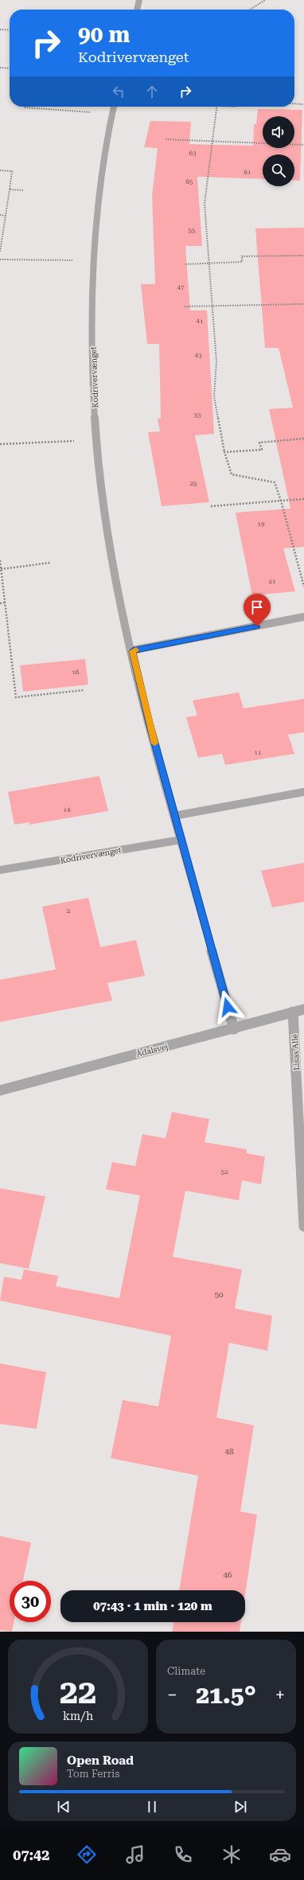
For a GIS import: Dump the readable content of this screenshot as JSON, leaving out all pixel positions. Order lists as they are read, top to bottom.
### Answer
{
  "streets": {
    "street": ["Kodrivervænget", "Ådalsvej", "Lisas Allé"]
  },
  "crossings": [
    ["Kodrivervænget", "Ådalsvej"],
    ["Ådalsvej", "Lisas Allé"]
  ],
  "house_numbers": [
    "63",
    "61",
    "65",
    "55",
    "47",
    "41",
    "43",
    "33",
    "25",
    "19",
    "21",
    "16",
    "11",
    "14",
    "2",
    "52",
    "50",
    "48",
    "46"
  ],
  "page": {
    "turn": ["90 m", "Kodrivervænget"],
    "limit": "30",
    "trip": "07:43 · 1 min · 120 m",
    "tile": "Climate",
    "heat": ["−", "21.5°", "+"],
    "song": ["Open Road", "Tom Ferris"],
    "tabs": "07:42",
    "gauge": ["22", "km/h"]
  }
}
